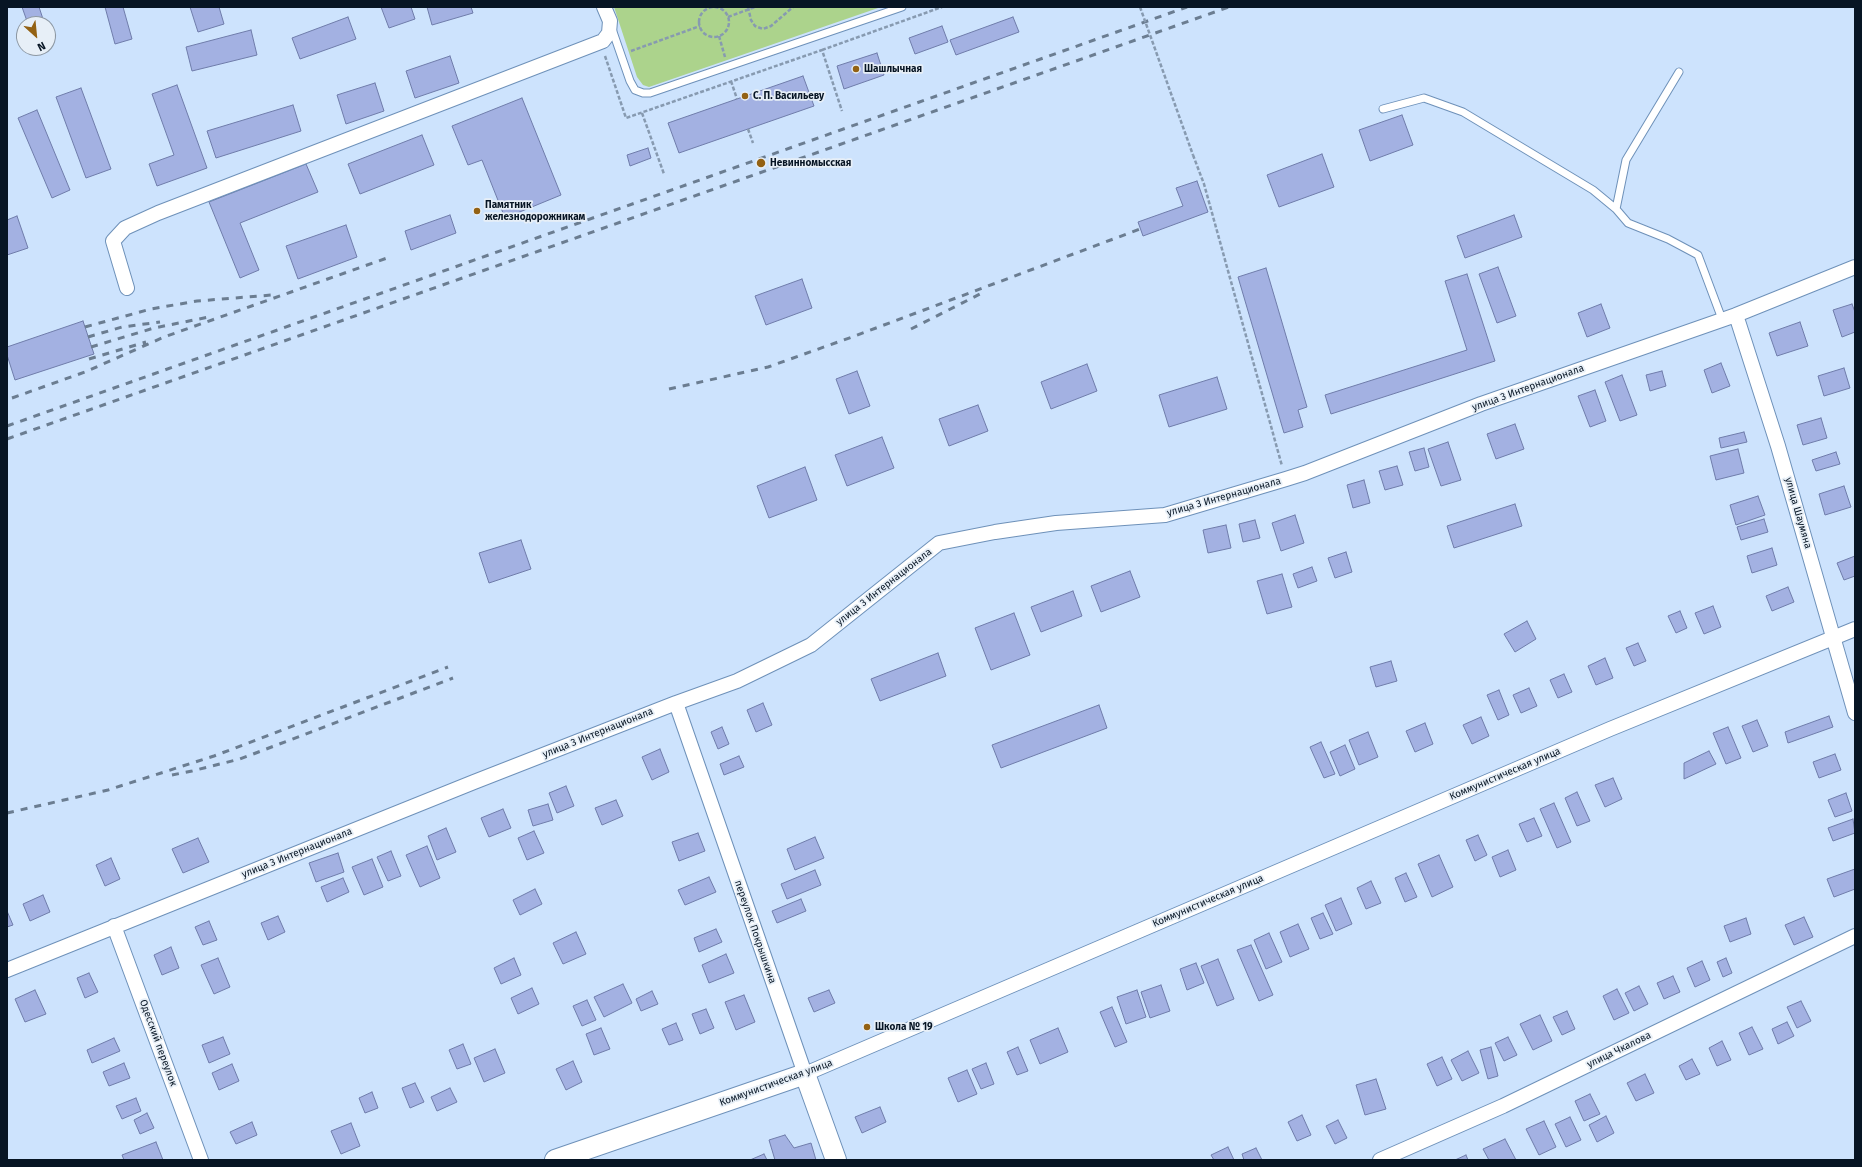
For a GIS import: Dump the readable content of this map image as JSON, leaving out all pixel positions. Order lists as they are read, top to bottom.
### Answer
{
  "streets": {
    "street": [
      "улица 3 Интернационала",
      "улица Шаумяна",
      "Коммунистическая улица",
      "переулок Покрышкина",
      "Одесский переулок",
      "улица Чкалова"
    ]
  },
  "crossings": [
    ["улица 3 Интернационала", "улица Шаумяна"],
    ["улица 3 Интернационала", "переулок Покрышкина"],
    ["улица 3 Интернационала", "Одесский переулок"],
    ["улица Шаумяна", "Коммунистическая улица"],
    ["Коммунистическая улица", "переулок Покрышкина"]
  ],
  "places": [
    "Шашлычная",
    "С. П. Васильеву",
    "Невинномысская",
    "Памятник железнодорожникам",
    "Школа № 19"
  ],
  "north": "bottom right"
}
